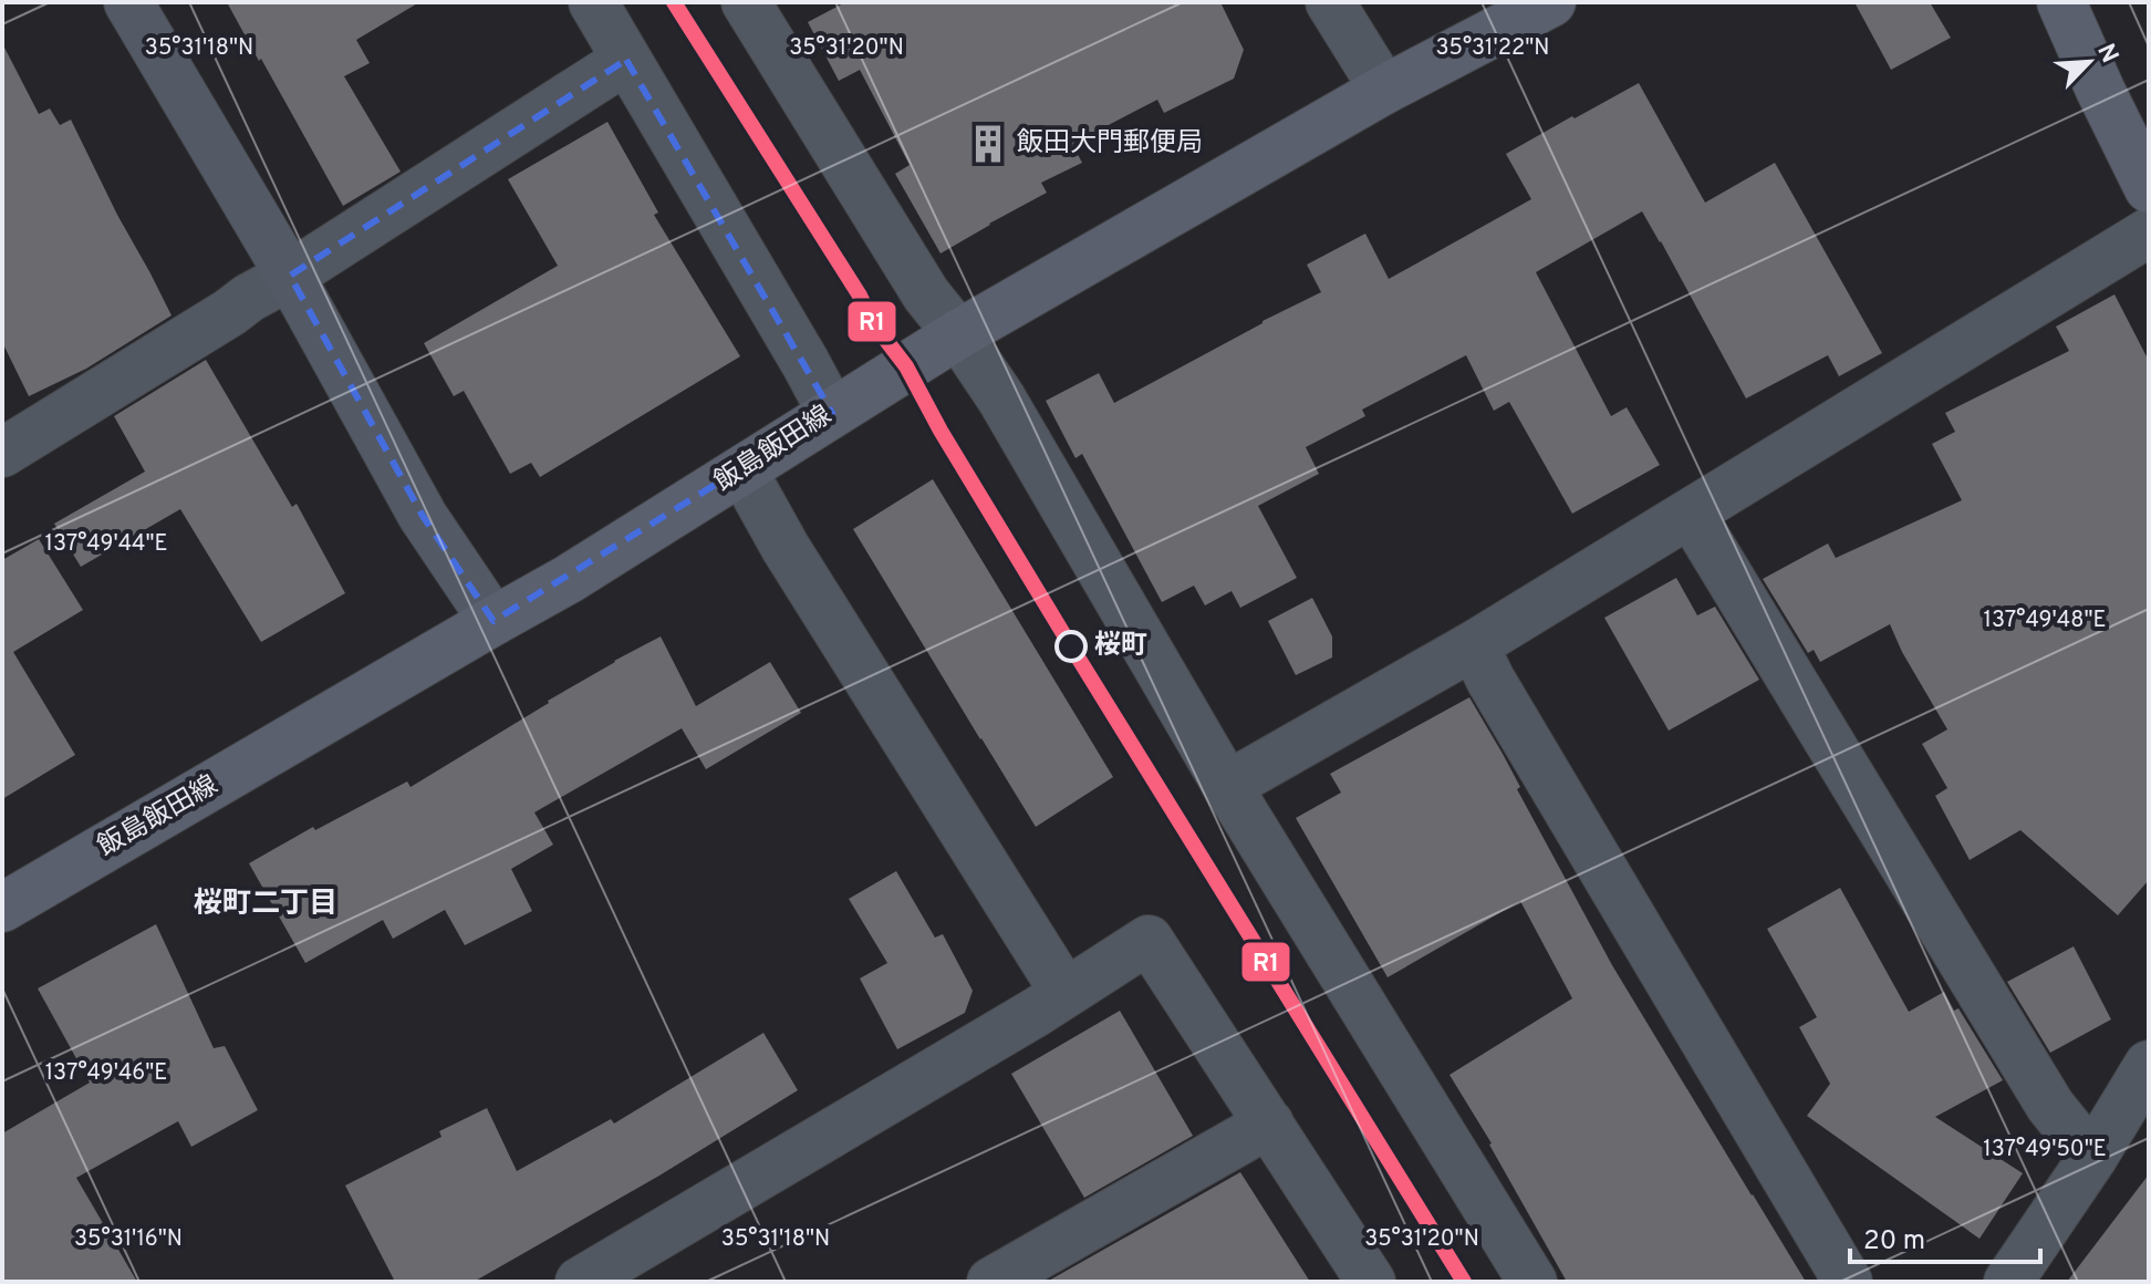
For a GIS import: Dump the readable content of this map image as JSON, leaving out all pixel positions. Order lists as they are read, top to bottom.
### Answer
{
  "streets": {
    "main road": ["飯島飯田線"]
  },
  "districts": ["桜町二丁目"],
  "places": {
    "building": ["飯田大門郵便局"],
    "other": ["桜町"]
  },
  "lines": ["transit line R1"],
  "scale_bar": "20 m",
  "north": "top right",
  "coordinates": [
    "35°31'18\"N",
    "35°31'20\"N",
    "35°31'22\"N",
    "137°49'44\"E",
    "137°49'48\"E",
    "137°49'46\"E",
    "137°49'50\"E",
    "35°31'16\"N"
  ]
}
